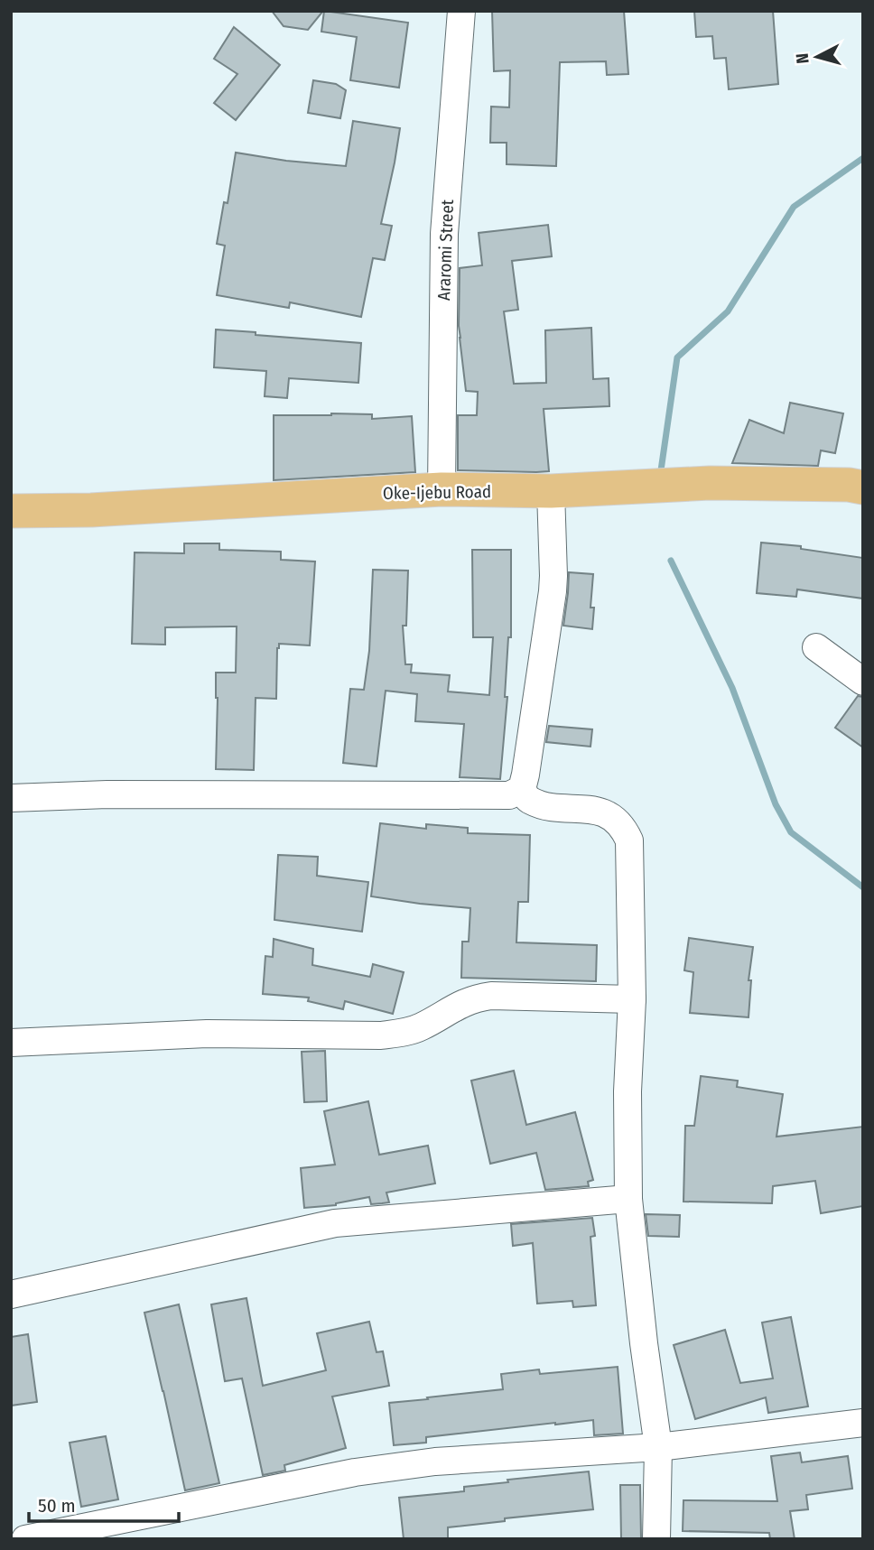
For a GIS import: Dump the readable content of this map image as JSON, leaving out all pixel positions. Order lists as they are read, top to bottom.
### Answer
{
  "streets": {
    "main road": ["Oke-Ijebu Road"],
    "street": ["Araromi Street"]
  },
  "crossings": [
    ["Araromi Street", "Oke-Ijebu Road"]
  ],
  "scale_bar": "50 m",
  "north": "left"
}
